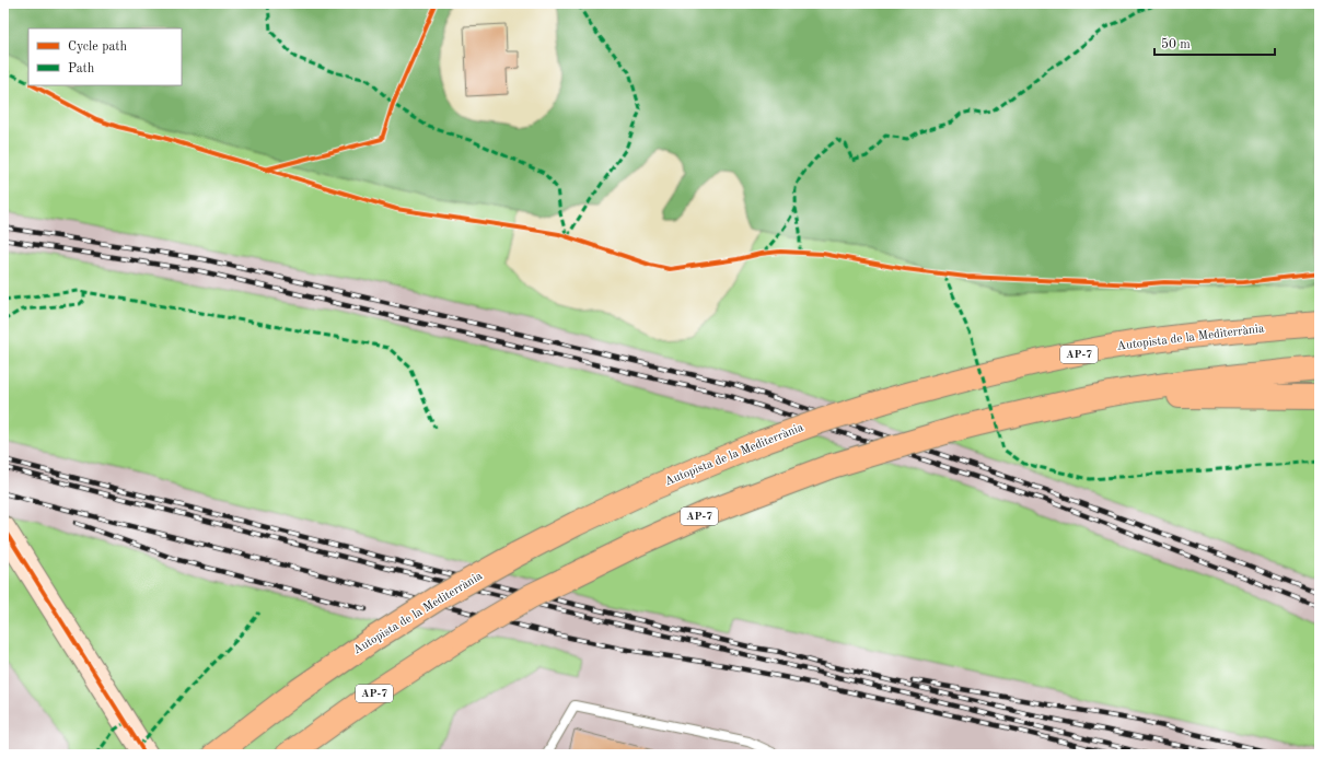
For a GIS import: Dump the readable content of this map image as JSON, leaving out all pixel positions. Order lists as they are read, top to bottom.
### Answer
{
  "streets": {
    "highway": ["Autopista de la Mediterrània", "AP-7"]
  },
  "legend": ["Cycle path", "Path"],
  "scale_bar": "50 m"
}
